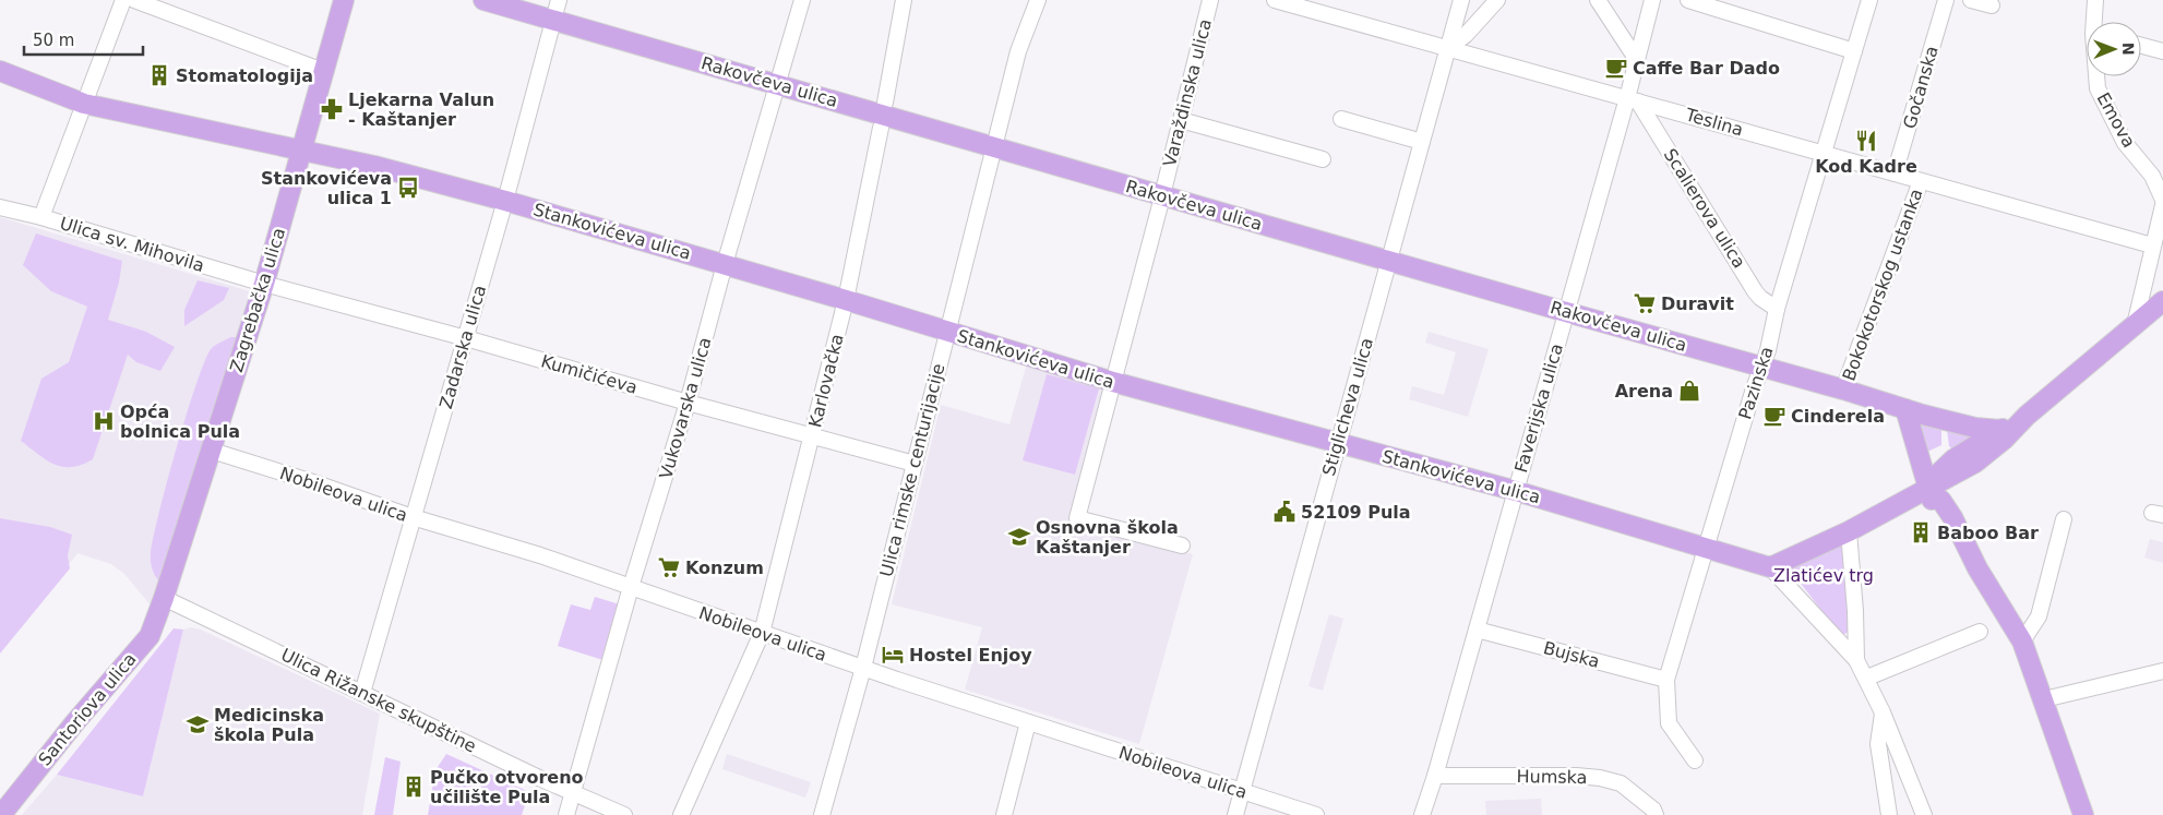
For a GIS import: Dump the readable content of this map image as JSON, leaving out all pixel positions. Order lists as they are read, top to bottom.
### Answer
{
  "streets": {
    "main road": [
      "Rakovčeva ulica",
      "Stankovićeva ulica",
      "Zagrebačka ulica",
      "Santoriova ulica"
    ],
    "street": [
      "Gočanska",
      "Varaždinska ulica",
      "Emova",
      "Teslina",
      "Scalierova ulica",
      "Ulica sv. Mihovila",
      "Bokokotorskog ustanka",
      "Zadarska ulica",
      "Kumičićeva",
      "Karlovačka",
      "Pazinska",
      "Stiglicheva ulica",
      "Vukovarska ulica",
      "Faverijska ulica",
      "Ulica rimske centurijacije",
      "Nobileova ulica",
      "Bujska",
      "Ulica Rižanske skupštine",
      "Humska"
    ]
  },
  "crossings": [
    ["Rakovčeva ulica", "Bokokotorskog ustanka"],
    ["Rakovčeva ulica", "Zadarska ulica"],
    ["Rakovčeva ulica", "Pazinska"],
    ["Rakovčeva ulica", "Stiglicheva ulica"],
    ["Rakovčeva ulica", "Vukovarska ulica"],
    ["Rakovčeva ulica", "Faverijska ulica"],
    ["Rakovčeva ulica", "Ulica rimske centurijacije"],
    ["Gočanska", "Teslina"],
    ["Teslina", "Scalierova ulica"],
    ["Teslina", "Bokokotorskog ustanka"],
    ["Teslina", "Pazinska"],
    ["Teslina", "Stiglicheva ulica"],
    ["Teslina", "Faverijska ulica"],
    ["Scalierova ulica", "Pazinska"],
    ["Scalierova ulica", "Faverijska ulica"],
    ["Stankovićeva ulica", "Zagrebačka ulica"],
    ["Stankovićeva ulica", "Zadarska ulica"],
    ["Stankovićeva ulica", "Karlovačka"],
    ["Stankovićeva ulica", "Pazinska"],
    ["Stankovićeva ulica", "Stiglicheva ulica"],
    ["Stankovićeva ulica", "Vukovarska ulica"],
    ["Stankovićeva ulica", "Faverijska ulica"],
    ["Stankovićeva ulica", "Ulica rimske centurijacije"],
    ["Ulica sv. Mihovila", "Zagrebačka ulica"],
    ["Ulica sv. Mihovila", "Kumičićeva"],
    ["Zagrebačka ulica", "Kumičićeva"],
    ["Zagrebačka ulica", "Nobileova ulica"],
    ["Zagrebačka ulica", "Ulica Rižanske skupštine"],
    ["Zagrebačka ulica", "Santoriova ulica"],
    ["Zadarska ulica", "Kumičićeva"],
    ["Zadarska ulica", "Nobileova ulica"],
    ["Zadarska ulica", "Ulica Rižanske skupštine"],
    ["Kumičićeva", "Karlovačka"],
    ["Kumičićeva", "Vukovarska ulica"],
    ["Kumičićeva", "Ulica rimske centurijacije"],
    ["Karlovačka", "Nobileova ulica"],
    ["Pazinska", "Bujska"],
    ["Stiglicheva ulica", "Nobileova ulica"],
    ["Vukovarska ulica", "Nobileova ulica"],
    ["Vukovarska ulica", "Ulica Rižanske skupštine"],
    ["Faverijska ulica", "Bujska"],
    ["Faverijska ulica", "Humska"],
    ["Ulica rimske centurijacije", "Nobileova ulica"],
    ["Ulica Rižanske skupštine", "Santoriova ulica"]
  ],
  "parks": ["Zlatićev trg"],
  "places": {
    "cafe": ["Caffe Bar Dado", "Cinderela"],
    "building": ["Stomatologija", "Baboo Bar", "Pučko otvoreno učilište Pula"],
    "pharmacy": ["Ljekarna Valun - Kaštanjer"],
    "restaurant": ["Kod Kadre"],
    "bus stop": ["Stankovićeva ulica 1"],
    "supermarket": ["Duravit", "Konzum"],
    "shop": ["Arena"],
    "hospital": ["Opća bolnica Pula"],
    "public building": ["52109 Pula"],
    "school or university": ["Osnovna škola Kaštanjer", "Medicinska škola Pula"],
    "hotel": ["Hostel Enjoy"]
  },
  "scale_bar": "50 m",
  "north": "right"
}
